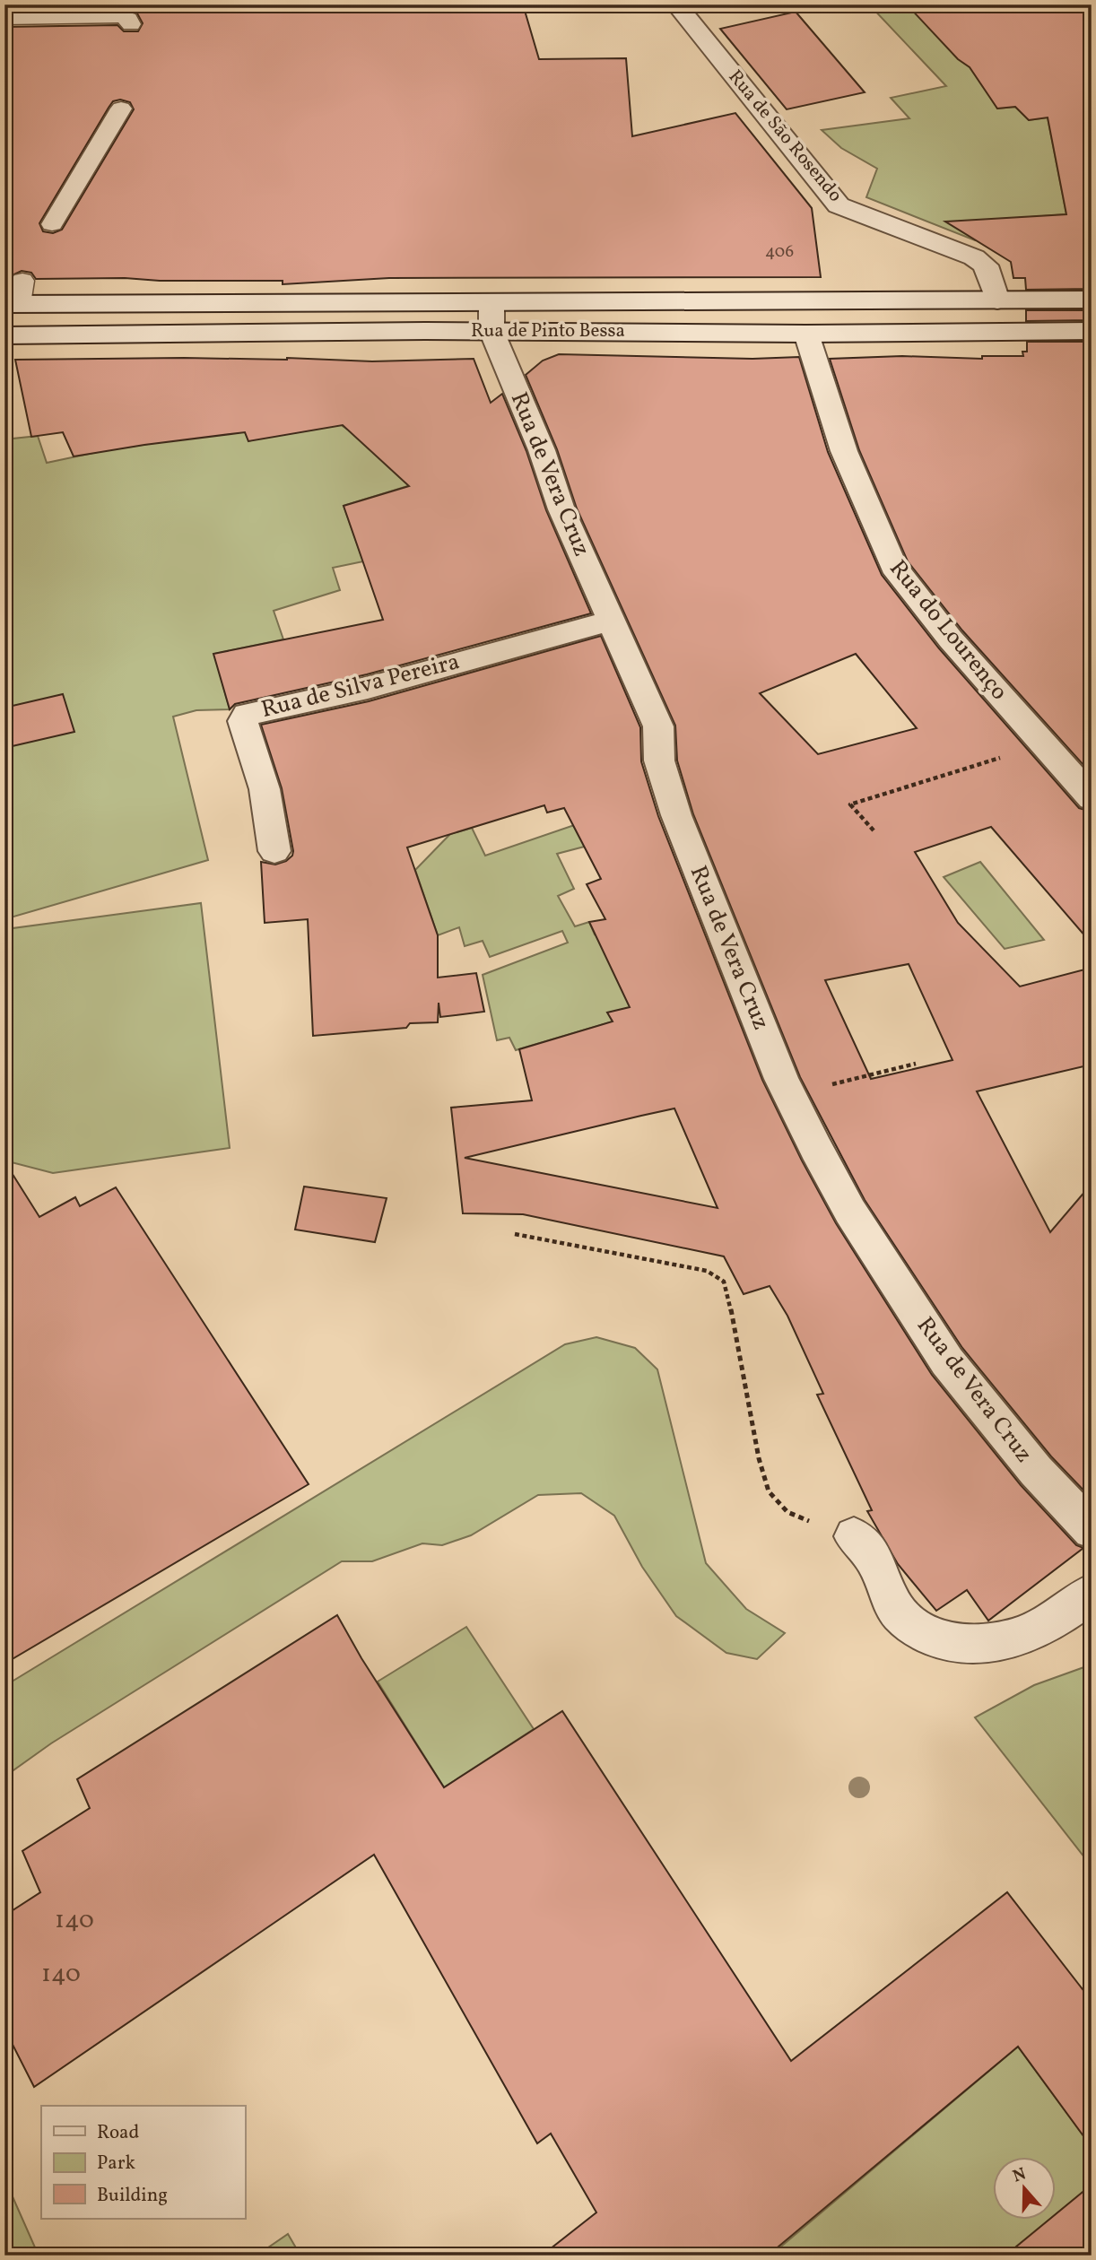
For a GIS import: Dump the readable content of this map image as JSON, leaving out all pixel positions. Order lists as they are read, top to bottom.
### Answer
{
  "streets": {
    "street": [
      "Rua de São Rosendo",
      "Rua de Pinto Bessa",
      "Rua de Vera Cruz",
      "Rua do Lourenço",
      "Rua de Silva Pereira"
    ]
  },
  "crossings": [
    ["Rua de São Rosendo", "Rua de Pinto Bessa"],
    ["Rua de Pinto Bessa", "Rua de Vera Cruz"],
    ["Rua de Pinto Bessa", "Rua do Lourenço"],
    ["Rua de Vera Cruz", "Rua de Silva Pereira"]
  ],
  "house_numbers": ["406", "140", "140"],
  "legend": ["Road", "Park", "Building"],
  "north": "top"
}
